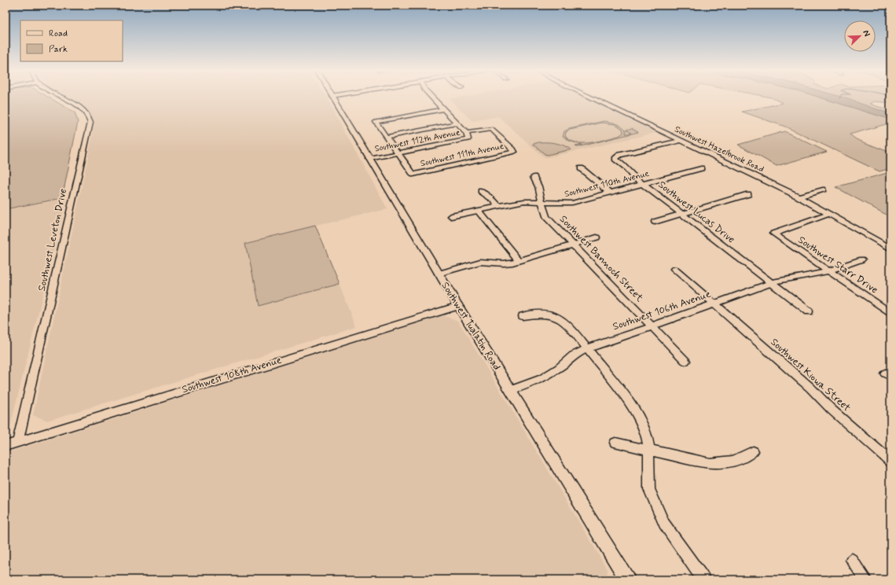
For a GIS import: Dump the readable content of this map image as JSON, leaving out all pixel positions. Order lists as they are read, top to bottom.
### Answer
{
  "streets": {
    "main road": ["Southwest Tualatin Road"],
    "street": [
      "Southwest 112th Avenue",
      "Southwest Hazelbrook Road",
      "Southwest 111th Avenue",
      "Southwest 110th Avenue",
      "Southwest Lucas Drive",
      "Southwest Leveton Drive",
      "Southwest Bannoch Street",
      "Southwest Starr Drive",
      "Southwest 106th Avenue",
      "Southwest 108th Avenue",
      "Southwest Kiowa Street"
    ]
  },
  "crossings": [
    ["Southwest 112th Avenue", "Southwest 111th Avenue"],
    ["Southwest 112th Avenue", "Southwest Tualatin Road"],
    ["Southwest Hazelbrook Road", "Southwest Lucas Drive"],
    ["Southwest Hazelbrook Road", "Southwest Starr Drive"],
    ["Southwest 110th Avenue", "Southwest Lucas Drive"],
    ["Southwest 110th Avenue", "Southwest Bannoch Street"],
    ["Southwest Lucas Drive", "Southwest 106th Avenue"],
    ["Southwest Leveton Drive", "Southwest 108th Avenue"],
    ["Southwest Bannoch Street", "Southwest 106th Avenue"],
    ["Southwest Starr Drive", "Southwest 106th Avenue"],
    ["Southwest 106th Avenue", "Southwest Tualatin Road"],
    ["Southwest 106th Avenue", "Southwest Kiowa Street"],
    ["Southwest Tualatin Road", "Southwest 108th Avenue"]
  ],
  "legend": ["Road", "Park"],
  "north": "top right"
}
